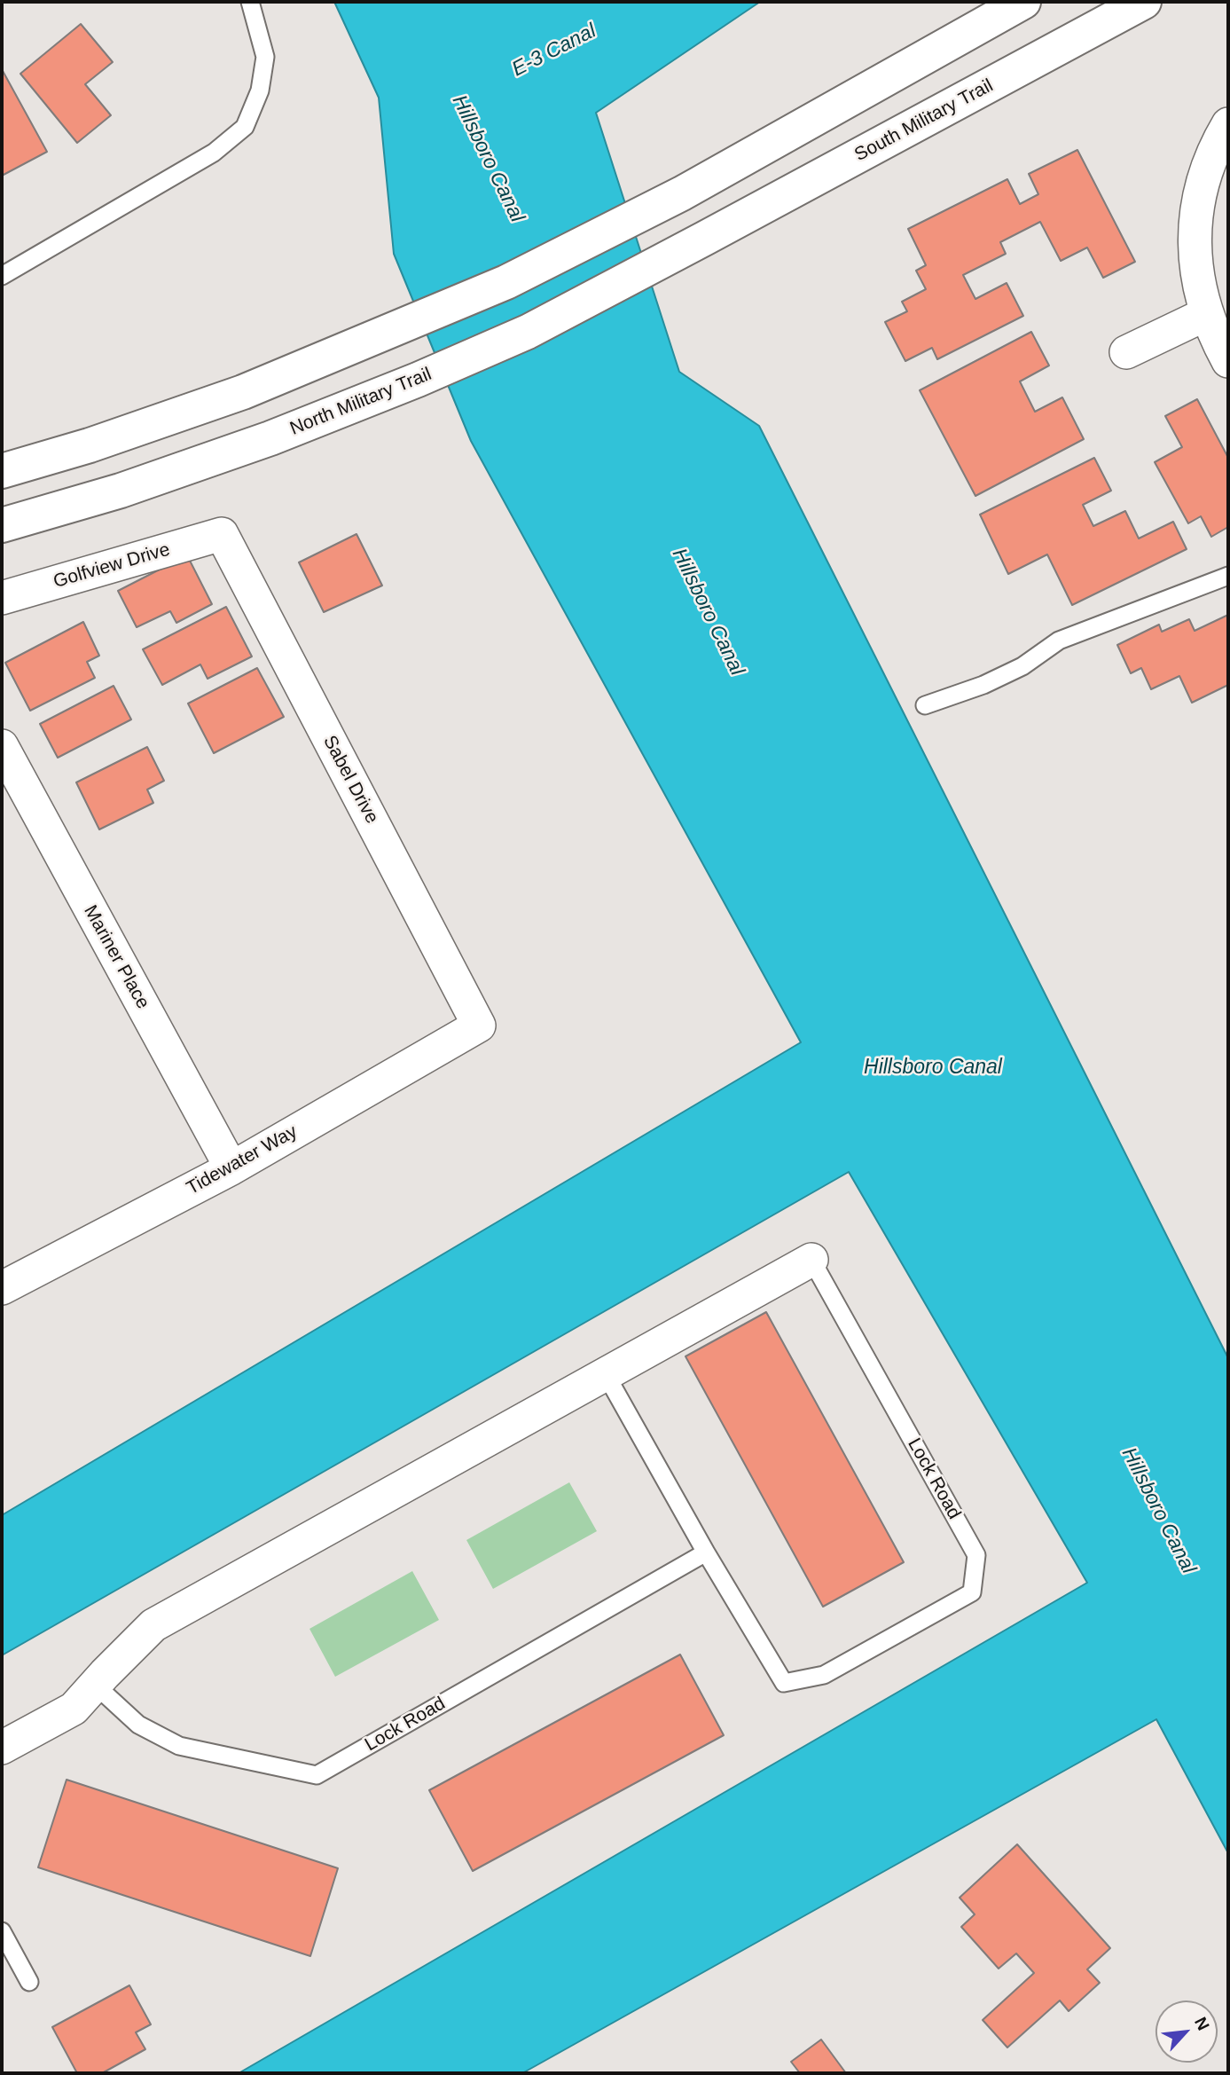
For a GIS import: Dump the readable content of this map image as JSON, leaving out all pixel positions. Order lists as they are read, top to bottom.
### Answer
{
  "streets": {
    "street": [
      "South Military Trail",
      "North Military Trail",
      "Golfview Drive",
      "Sabel Drive",
      "Mariner Place",
      "Tidewater Way",
      "Lock Road"
    ]
  },
  "crossings": [
    ["South Military Trail", "North Military Trail"],
    ["Golfview Drive", "Sabel Drive"],
    ["Sabel Drive", "Tidewater Way"],
    ["Mariner Place", "Tidewater Way"]
  ],
  "water": ["E-3 Canal", "Hillsboro Canal"],
  "north": "top right"
}
